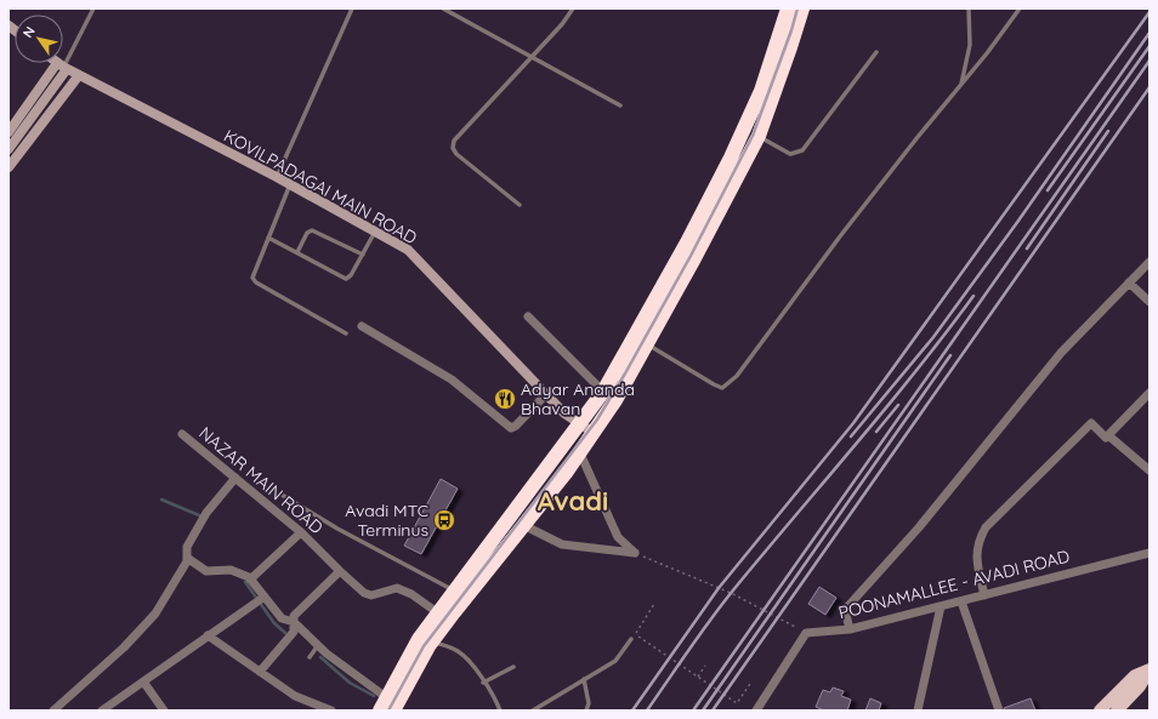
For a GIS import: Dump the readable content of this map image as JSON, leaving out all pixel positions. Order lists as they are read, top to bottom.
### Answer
{
  "streets": {
    "main road": ["KOVILPADAGAI MAIN ROAD"],
    "street": ["NAZAR MAIN ROAD", "POONAMALLEE - AVADI ROAD"]
  },
  "districts": ["Avadi"],
  "places": {
    "restaurant": ["Adyar Ananda Bhavan"],
    "bus stop": ["Avadi MTC Terminus"]
  },
  "north": "top left"
}
